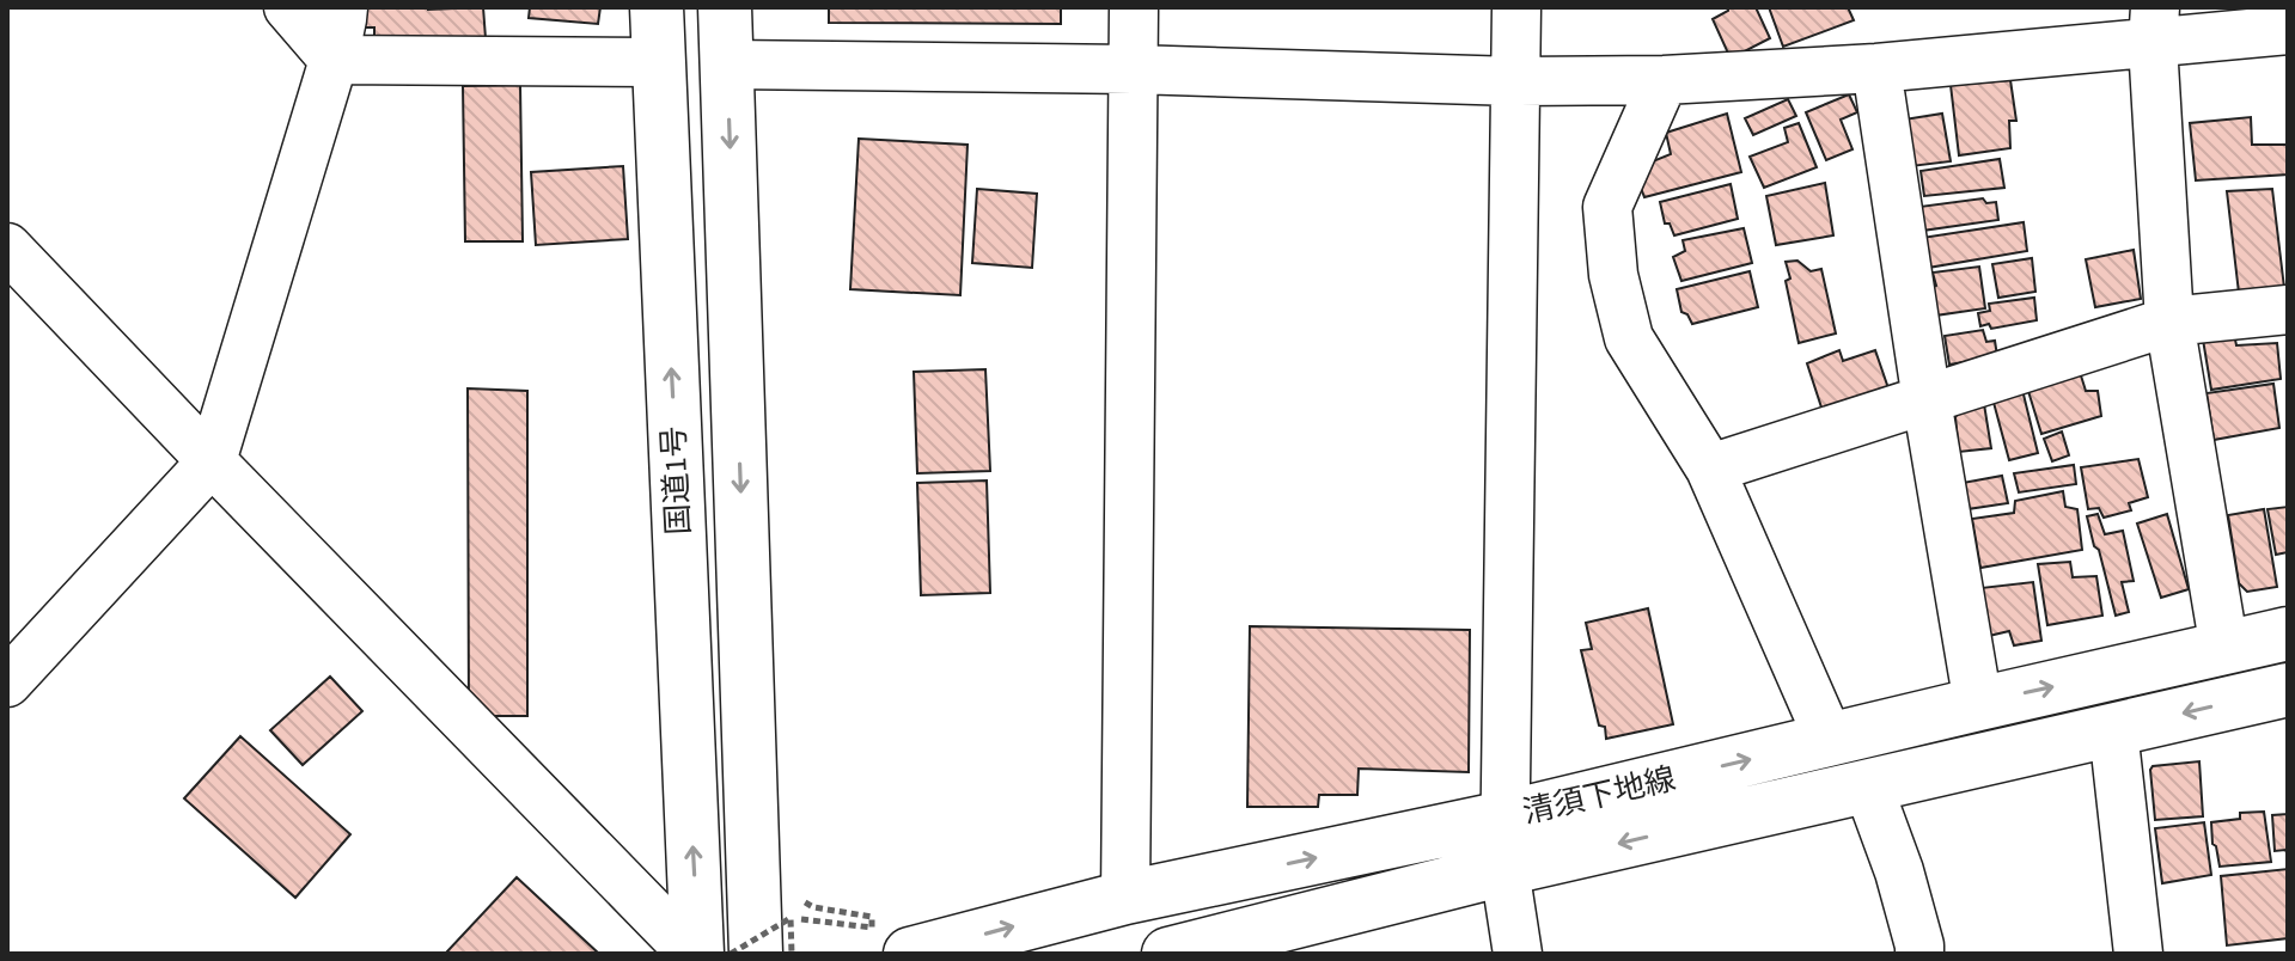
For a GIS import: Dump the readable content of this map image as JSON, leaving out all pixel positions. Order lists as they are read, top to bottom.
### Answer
{
  "streets": {
    "main road": ["国道1号", "清須下地線"]
  }
}
